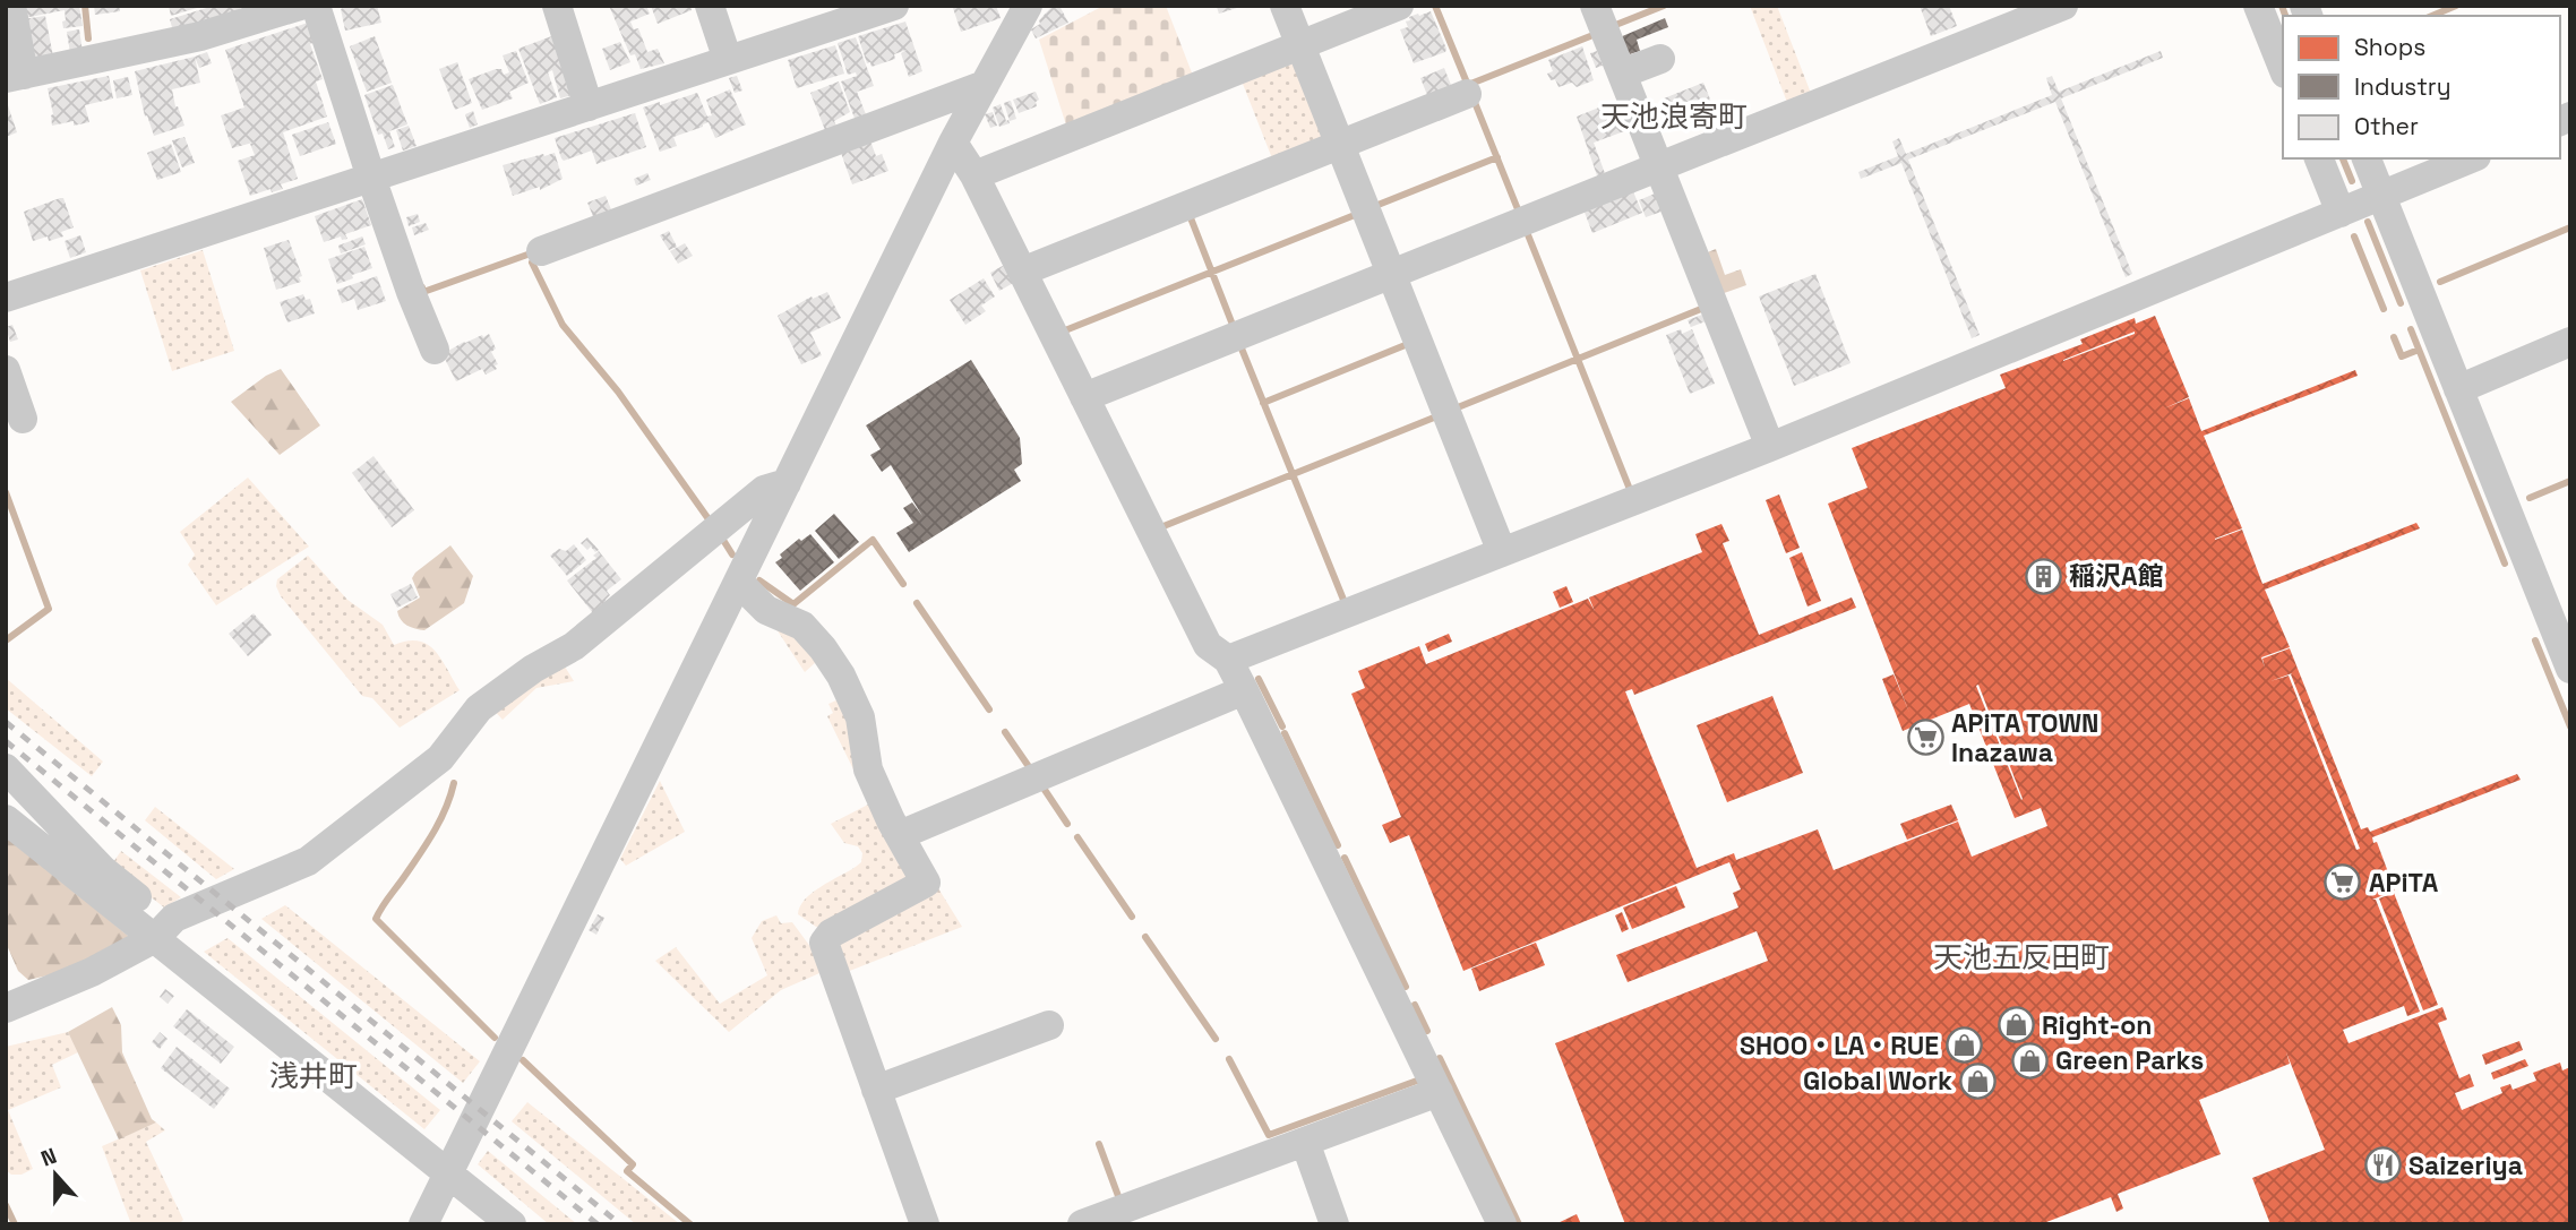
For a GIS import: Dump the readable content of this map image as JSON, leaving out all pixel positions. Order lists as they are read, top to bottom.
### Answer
{
  "districts": ["天池浪寄町", "天池五反田町", "浅井町"],
  "places": {
    "building": ["稲沢A館"],
    "supermarket": ["APiTA TOWN Inazawa", "APiTA"],
    "shop": [
      "Right-on",
      "SHOO・LA・RUE",
      "Green Parks",
      "Global Work"
    ],
    "restaurant": ["Saizeriya"]
  },
  "legend": ["Shops", "Industry", "Other"],
  "north": "top"
}
